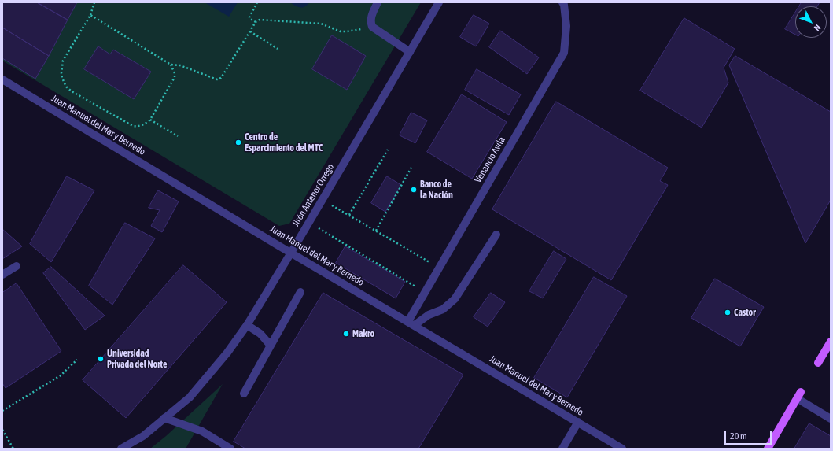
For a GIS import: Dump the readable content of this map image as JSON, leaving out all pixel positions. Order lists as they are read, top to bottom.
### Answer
{
  "streets": {
    "street": ["Juan Manuel del Mar y Bernedo", "Venancio Avila", "Jirón Antenor Orrego"]
  },
  "crossings": [
    ["Juan Manuel del Mar y Bernedo", "Venancio Avila"],
    ["Juan Manuel del Mar y Bernedo", "Jirón Antenor Orrego"]
  ],
  "places": [
    "Centro de Esparcimiento del MTC",
    "Banco de la Nación",
    "Castor",
    "Makro",
    "Universidad Privada del Norte"
  ],
  "scale_bar": "20 m",
  "north": "bottom right"
}
